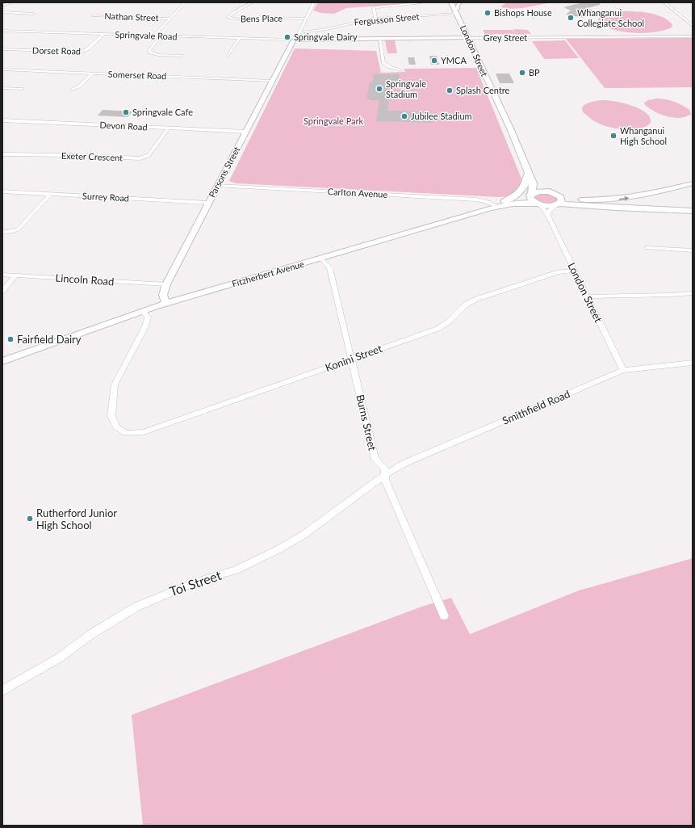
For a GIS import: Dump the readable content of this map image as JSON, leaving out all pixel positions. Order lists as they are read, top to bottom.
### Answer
{
  "streets": {
    "highway": ["London Street"],
    "main road": ["Grey Street", "Parsons Street", "Fitzherbert Avenue"],
    "street": [
      "Nathan Street",
      "Bens Place",
      "Fergusson Street",
      "Springvale Road",
      "Dorset Road",
      "Somerset Road",
      "Devon Road",
      "Exeter Crescent",
      "Carlton Avenue",
      "Surrey Road",
      "Lincoln Road",
      "Konini Street",
      "Smithfield Road",
      "Burns Street",
      "Toi Street"
    ]
  },
  "crossings": [
    ["Bens Place", "Parsons Street"],
    ["Fergusson Street", "London Street"],
    ["Fergusson Street", "Parsons Street"],
    ["Springvale Road", "Grey Street"],
    ["Springvale Road", "Dorset Road"],
    ["Springvale Road", "Parsons Street"],
    ["Grey Street", "London Street"],
    ["Grey Street", "Parsons Street"],
    ["London Street", "Fitzherbert Avenue"],
    ["London Street", "Konini Street"],
    ["London Street", "Smithfield Road"],
    ["Somerset Road", "Parsons Street"],
    ["Devon Road", "Exeter Crescent"],
    ["Devon Road", "Parsons Street"],
    ["Parsons Street", "Carlton Avenue"],
    ["Parsons Street", "Surrey Road"],
    ["Parsons Street", "Fitzherbert Avenue"],
    ["Parsons Street", "Lincoln Road"],
    ["Carlton Avenue", "Fitzherbert Avenue"],
    ["Fitzherbert Avenue", "Konini Street"],
    ["Fitzherbert Avenue", "Burns Street"],
    ["Konini Street", "Burns Street"],
    ["Smithfield Road", "Burns Street"],
    ["Smithfield Road", "Toi Street"],
    ["Burns Street", "Toi Street"]
  ],
  "parks": ["Springvale Park"],
  "places": [
    "Bishops House",
    "Whanganui Collegiate School",
    "Springvale Dairy",
    "YMCA",
    "BP",
    "Springvale Stadium",
    "Splash Centre",
    "Springvale Cafe",
    "Jubilee Stadium",
    "Whanganui High School",
    "Fairfield Dairy",
    "Rutherford Junior High School"
  ]
}
